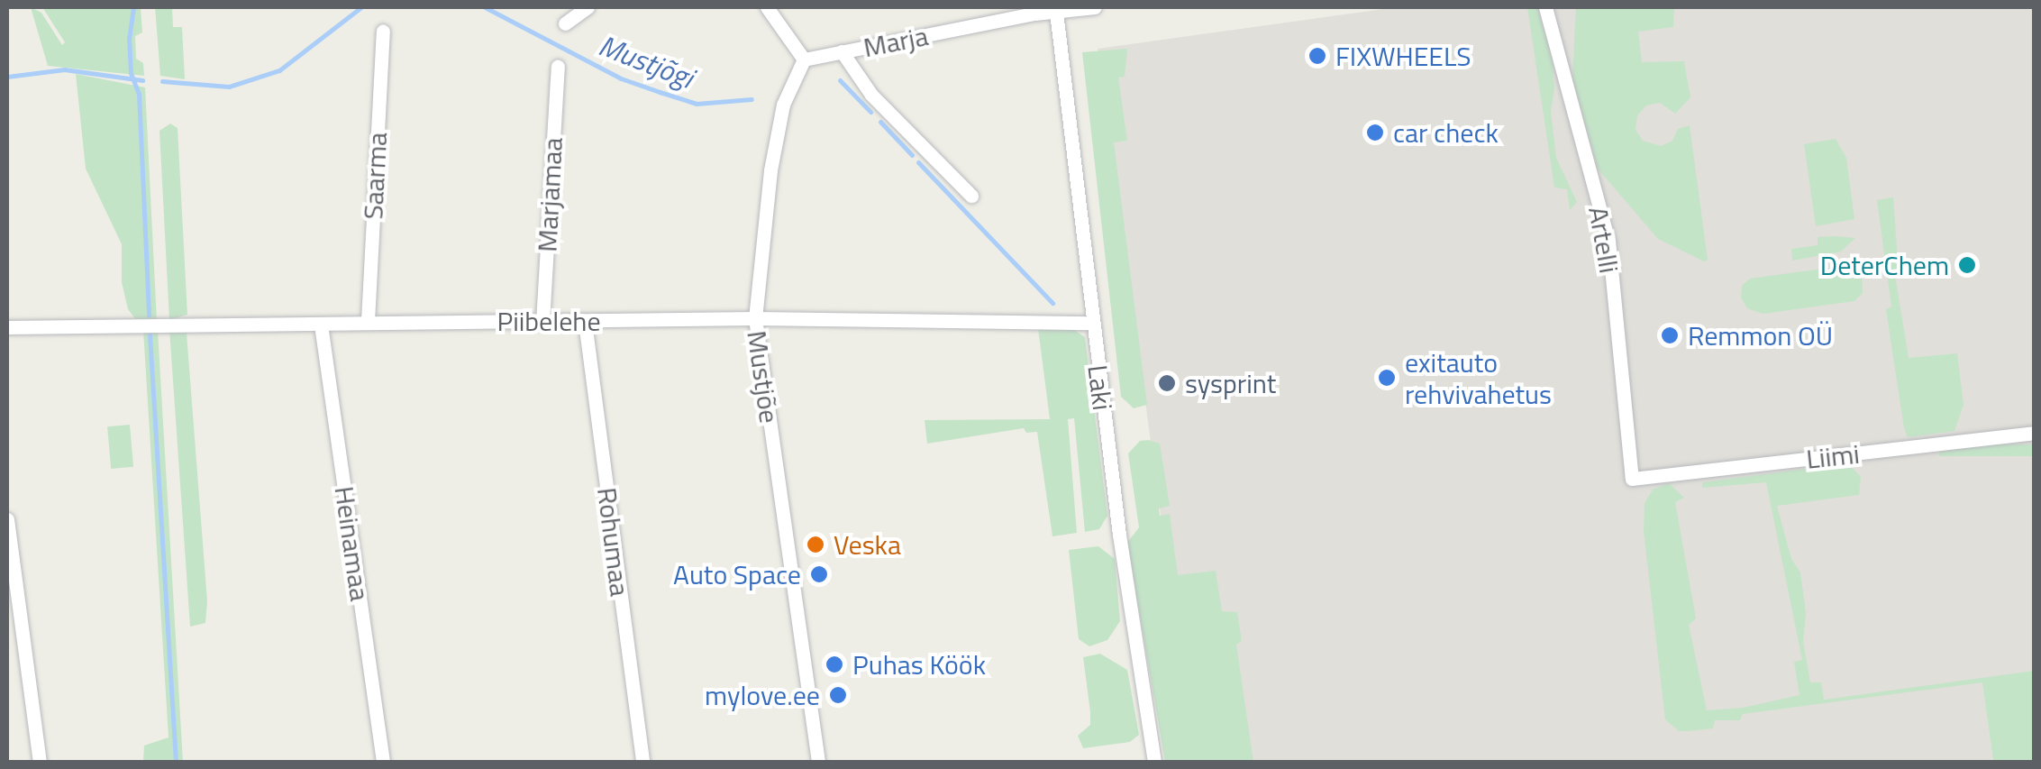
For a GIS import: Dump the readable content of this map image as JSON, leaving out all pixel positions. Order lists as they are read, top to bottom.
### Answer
{
  "streets": {
    "street": [
      "Marja",
      "Saarma",
      "Marjamaa",
      "Artelli",
      "Piibelehe",
      "Mustjõe",
      "Laki",
      "Liimi",
      "Rohumaa",
      "Heinamaa"
    ]
  },
  "crossings": [
    ["Marja", "Mustjõe"],
    ["Marja", "Laki"],
    ["Saarma", "Piibelehe"],
    ["Marjamaa", "Piibelehe"],
    ["Artelli", "Liimi"],
    ["Piibelehe", "Mustjõe"],
    ["Piibelehe", "Laki"],
    ["Piibelehe", "Rohumaa"],
    ["Piibelehe", "Heinamaa"]
  ],
  "water": ["Mustjõgi"],
  "places": [
    "FIXWHEELS",
    "car check",
    "DeterChem",
    "Remmon OÜ",
    "exitauto rehvivahetus",
    "sysprint",
    "Veska",
    "Auto Space",
    "Puhas Köök",
    "mylove.ee"
  ]
}
